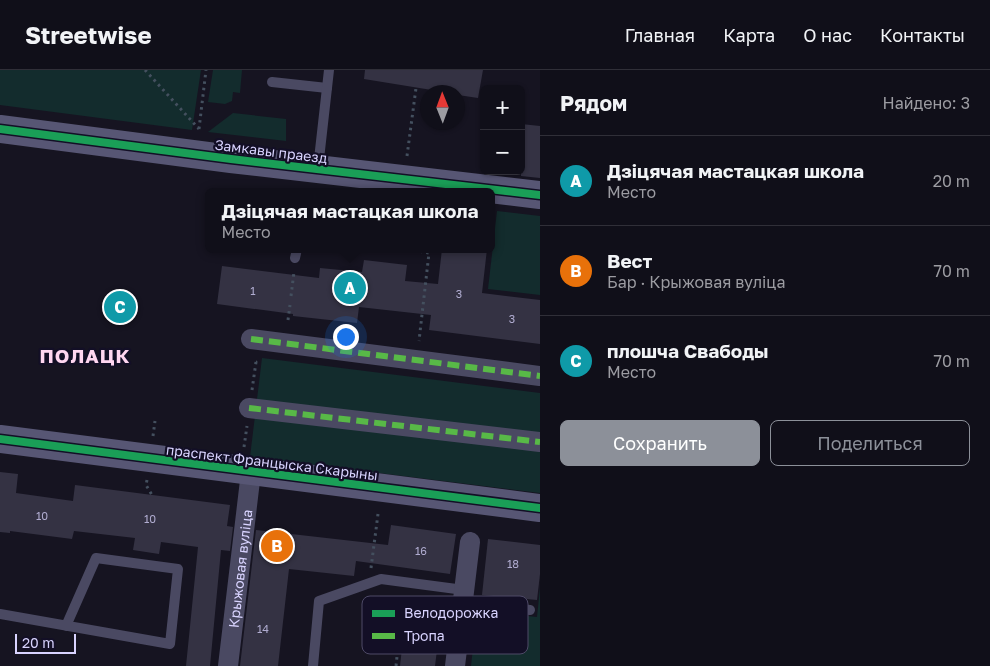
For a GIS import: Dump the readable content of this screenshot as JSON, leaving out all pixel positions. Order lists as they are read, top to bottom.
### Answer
{
  "streets": {
    "street": ["Замкавы праезд", "праспект Францыска Скарыны", "Крыжовая вуліца"]
  },
  "crossings": [
    ["праспект Францыска Скарыны", "Крыжовая вуліца"]
  ],
  "districts": ["ПОЛАЦК"],
  "house_numbers": [
    "1",
    "3",
    "3",
    "10",
    "10",
    "16",
    "18",
    "14"
  ],
  "legend": ["Велодорожка", "Тропа"],
  "scale_bar": "20 m",
  "north": "top",
  "page": {
    "header": "Streetwise",
    "nav": [
      "Главная",
      "Карта",
      "О нас",
      "Контакты"
    ],
    "heading": ["Рядом", "Найдено: 3"],
    "map_buttons": ["+", "−"],
    "list": [
      {
        "mark": "A",
        "name": "Дзіцячая мастацкая школа",
        "note": "Место",
        "value": "20 m"
      },
      {
        "mark": "B",
        "name": "Вест",
        "note": "Бар · Крыжовая вуліца",
        "value": "70 m"
      },
      {
        "mark": "C",
        "name": "плошча Свабоды",
        "note": "Место",
        "value": "70 m"
      }
    ],
    "popup": ["Дзіцячая мастацкая школа", "Место"],
    "pins": ["A", "C", "B"],
    "buttons": ["Сохранить", "Поделиться"],
    "scale": "20 m"
  }
}
